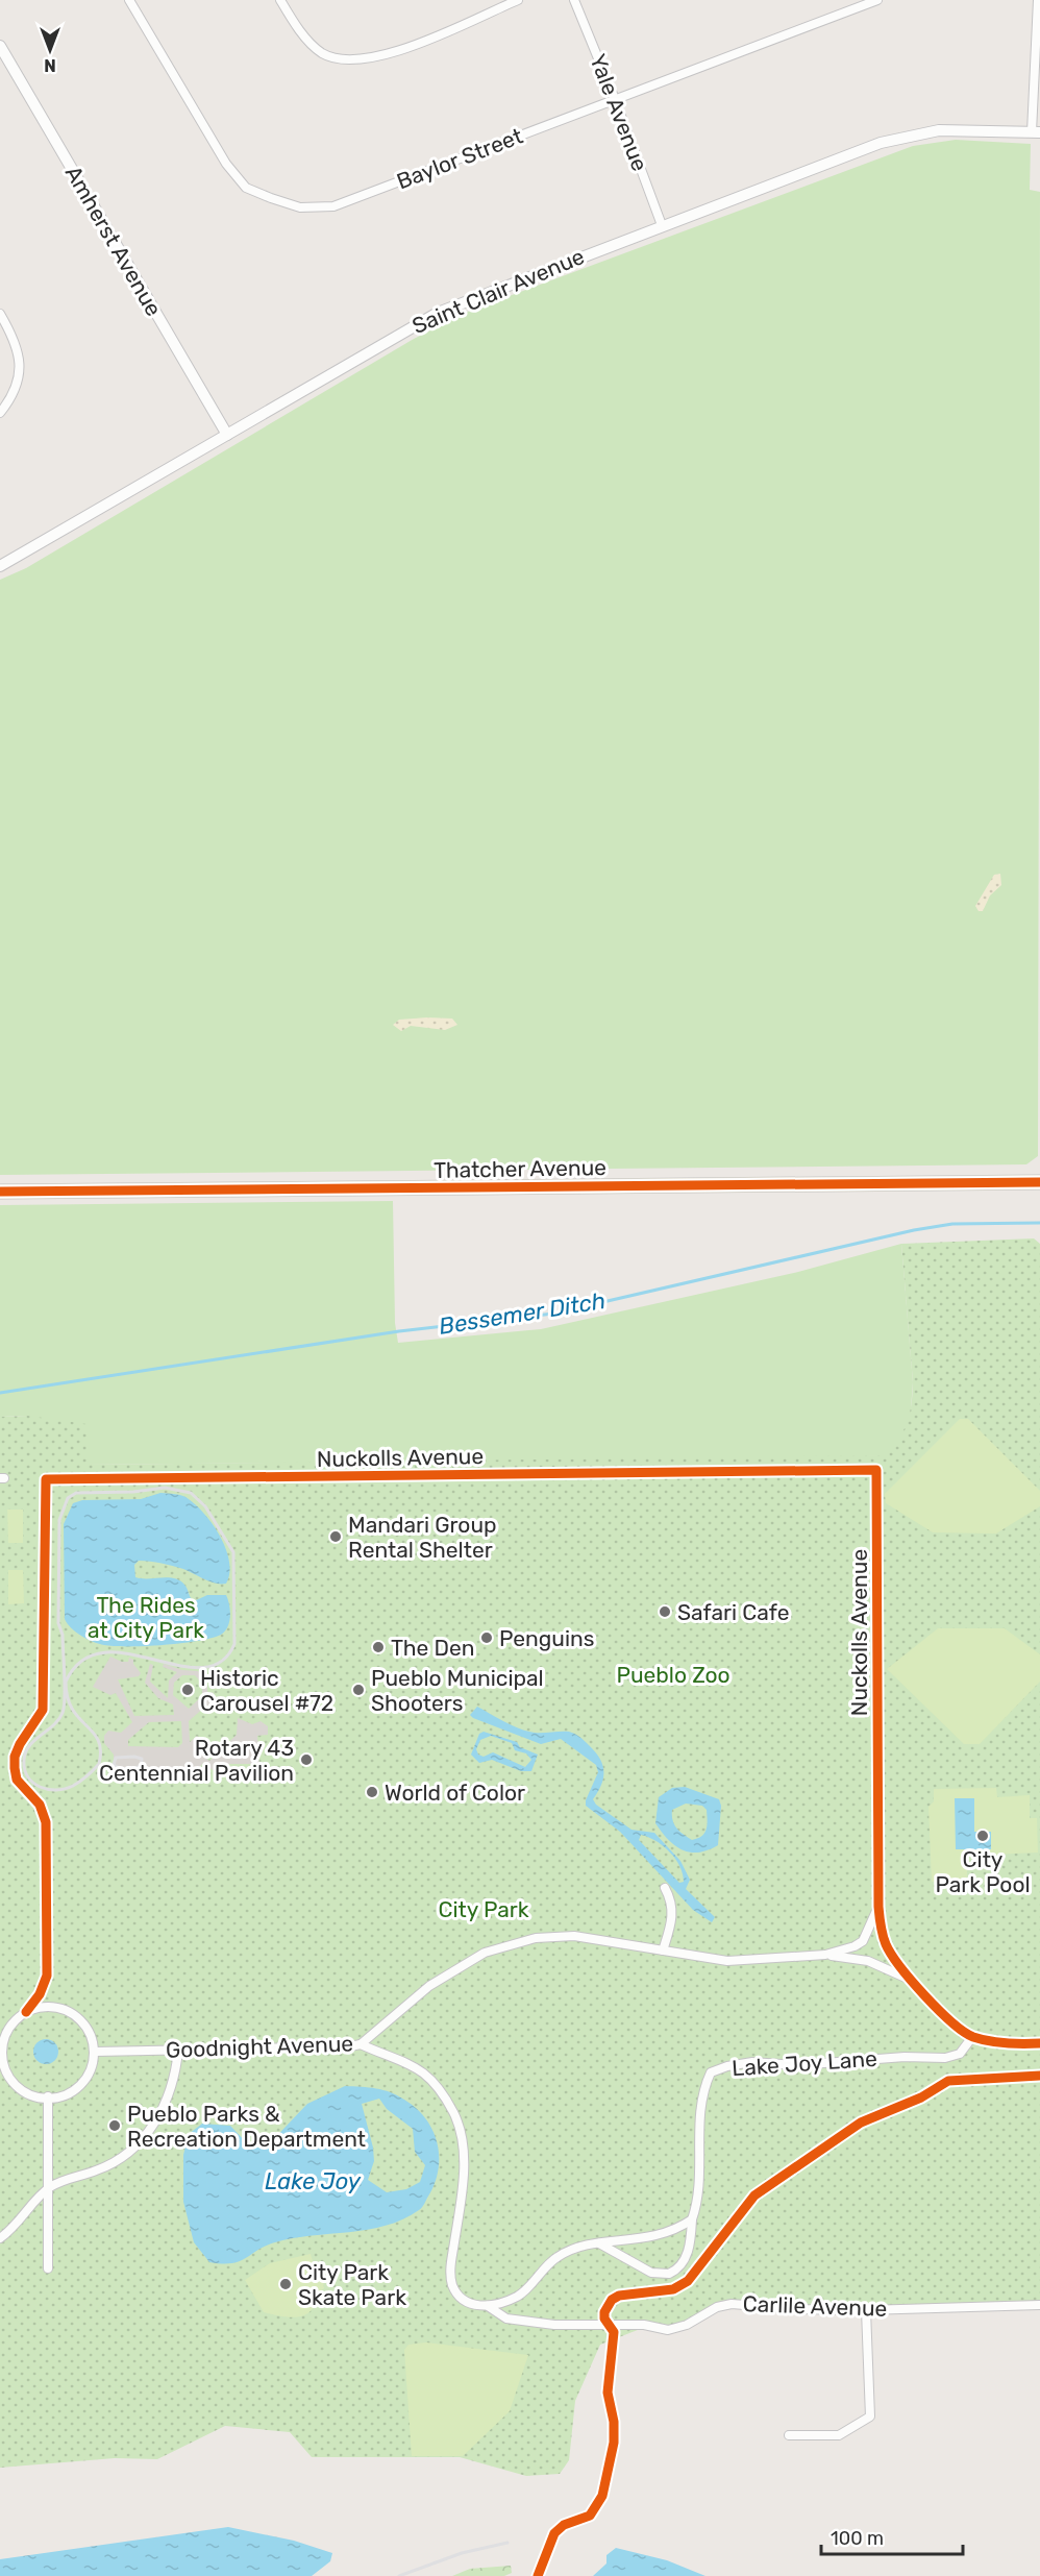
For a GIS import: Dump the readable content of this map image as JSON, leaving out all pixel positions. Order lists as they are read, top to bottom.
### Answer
{
  "streets": {
    "main road": ["Thatcher Avenue"],
    "street": [
      "Yale Avenue",
      "Baylor Street",
      "Amherst Avenue",
      "Saint Clair Avenue",
      "Nuckolls Avenue",
      "Goodnight Avenue",
      "Lake Joy Lane",
      "Carlile Avenue"
    ]
  },
  "crossings": [
    ["Yale Avenue", "Baylor Street"],
    ["Yale Avenue", "Saint Clair Avenue"],
    ["Amherst Avenue", "Saint Clair Avenue"],
    ["Nuckolls Avenue", "Goodnight Avenue"]
  ],
  "water": ["Bessemer Ditch", "Lake Joy"],
  "parks": ["The Rides at City Park", "Pueblo Zoo", "City Park"],
  "places": [
    "Mandari Group Rental Shelter",
    "Safari Cafe",
    "Penguins",
    "The Den",
    "Historic Carousel #72",
    "Pueblo Municipal Shooters",
    "Rotary 43 Centennial Pavilion",
    "World of Color",
    "City Park Pool",
    "Pueblo Parks & Recreation Department",
    "City Park Skate Park"
  ],
  "scale_bar": "100 m",
  "north": "bottom"
}
